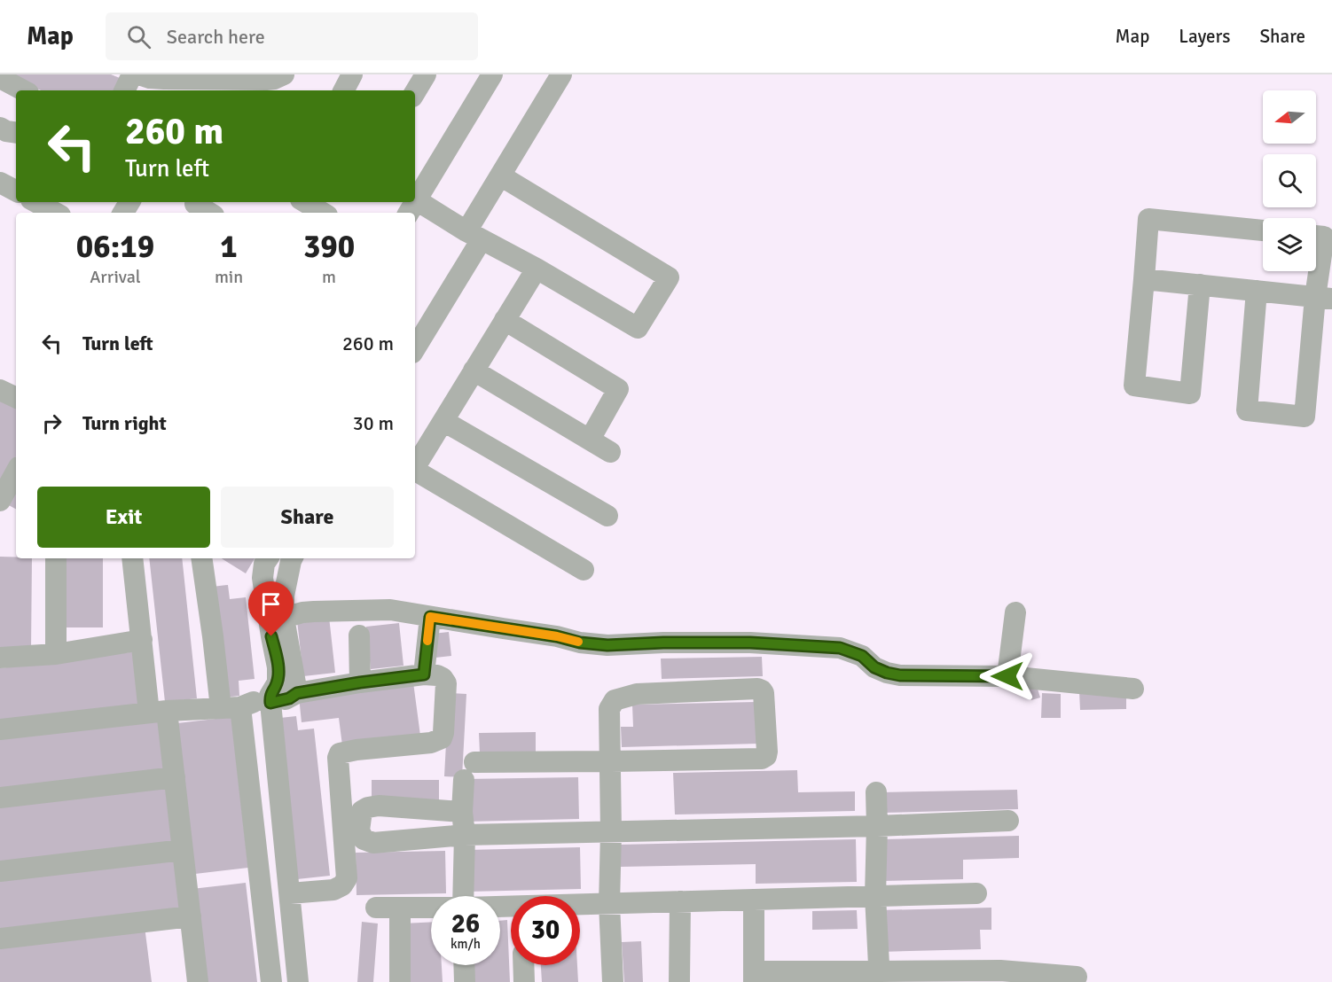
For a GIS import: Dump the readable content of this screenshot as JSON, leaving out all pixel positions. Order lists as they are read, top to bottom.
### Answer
{
  "north": "left",
  "page": {
    "header": "Map",
    "search": "Search here",
    "nav": ["Map", "Layers", "Share"],
    "turn": ["260 m", "Turn left"],
    "eta": [
      "06:19",
      "Arrival",
      "1",
      "min",
      "390",
      "m"
    ],
    "list": [
      {
        "name": "Turn left",
        "value": "260 m"
      },
      {
        "name": "Turn right",
        "value": "30 m"
      }
    ],
    "buttons": ["Exit", "Share"],
    "speed": "26 km/h",
    "limit": "30"
  }
}
